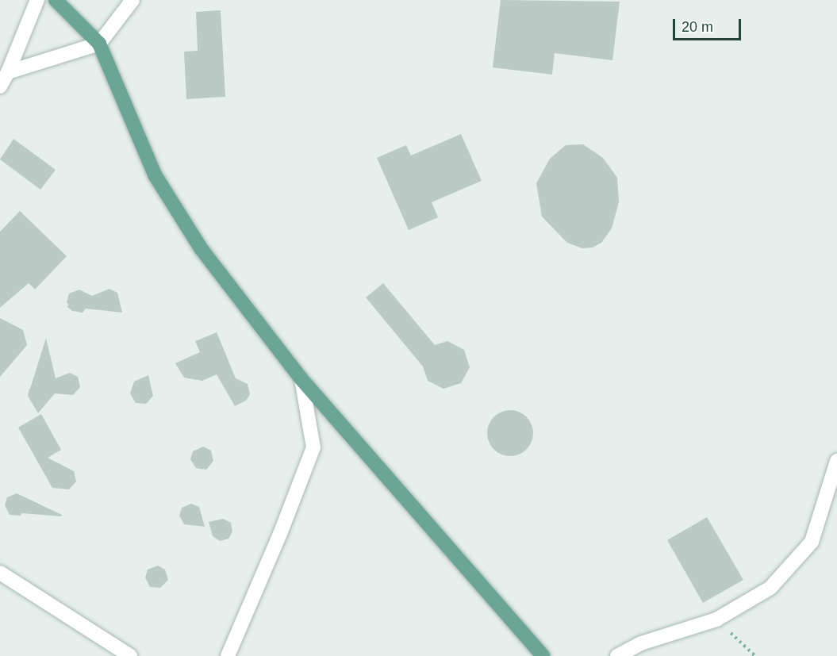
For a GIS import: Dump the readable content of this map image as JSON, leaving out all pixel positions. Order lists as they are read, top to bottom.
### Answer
{
  "scale_bar": "20 m"
}
